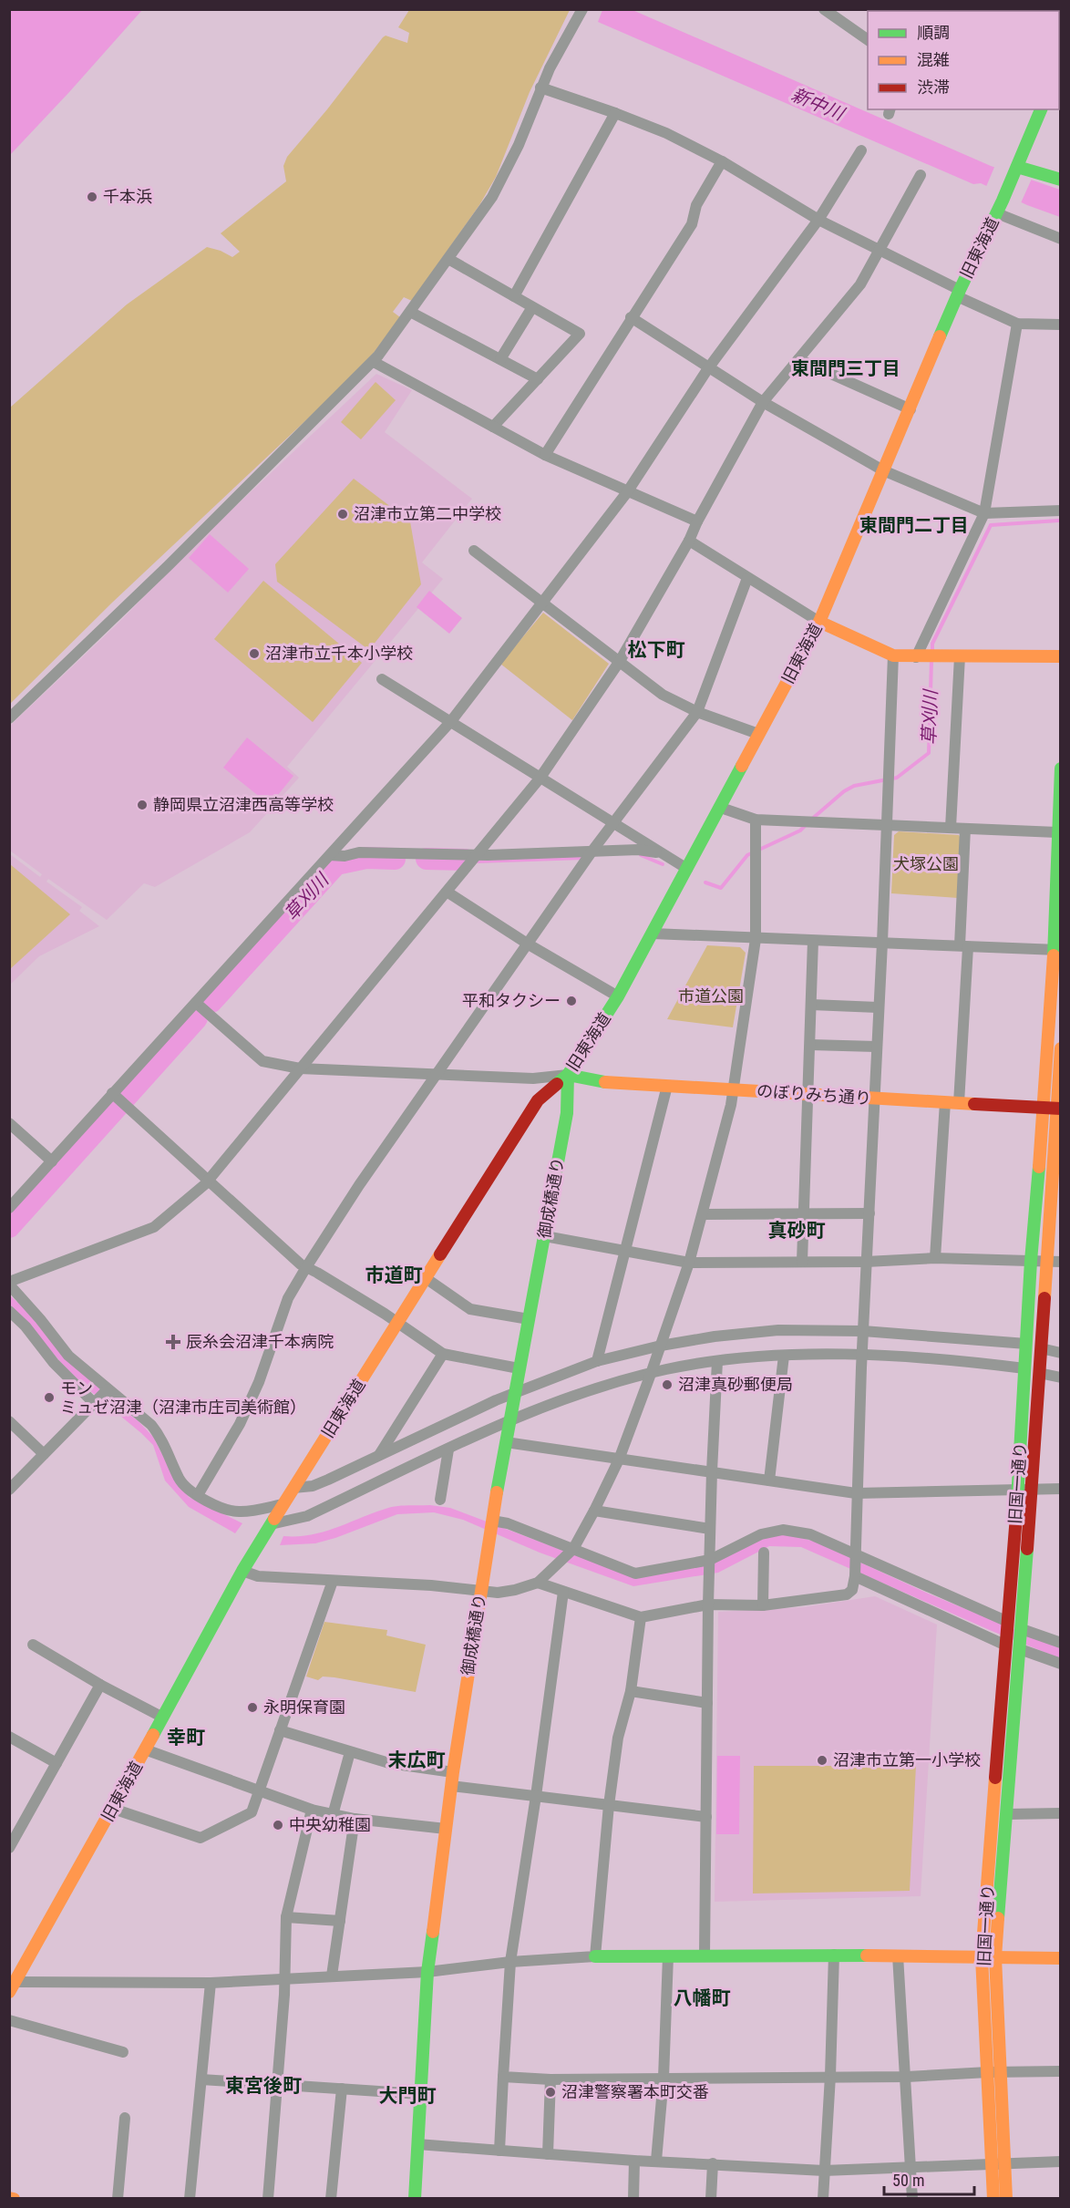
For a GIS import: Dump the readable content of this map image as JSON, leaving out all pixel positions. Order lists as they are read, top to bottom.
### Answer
{
  "streets": {
    "street": [
      "旧東海道",
      "のぼりみち通り",
      "御成橋通り",
      "旧国一通り"
    ]
  },
  "crossings": [
    ["旧東海道", "のぼりみち通り"],
    ["旧東海道", "御成橋通り"],
    ["のぼりみち通り", "御成橋通り"],
    ["のぼりみち通り", "旧国一通り"]
  ],
  "districts": [
    "東間門三丁目",
    "東間門二丁目",
    "松下町",
    "真砂町",
    "市道町",
    "幸町",
    "末広町",
    "八幡町",
    "東宮後町",
    "大門町"
  ],
  "water": ["新中川", "草刈川"],
  "parks": ["犬塚公園", "市道公園"],
  "places": {
    "other": [
      "千本浜",
      "沼津市立第二中学校",
      "沼津市立千本小学校",
      "静岡県立沼津西高等学校",
      "平和タクシー",
      "沼津真砂郵便局",
      "モン ミュゼ沼津（沼津市庄司美術館）",
      "永明保育園",
      "沼津市立第一小学校",
      "中央幼稚園",
      "沼津警察署本町交番"
    ],
    "health": ["辰糸会沼津千本病院"]
  },
  "legend": ["順調", "混雑", "渋滞"],
  "scale_bar": "50 m"
}
